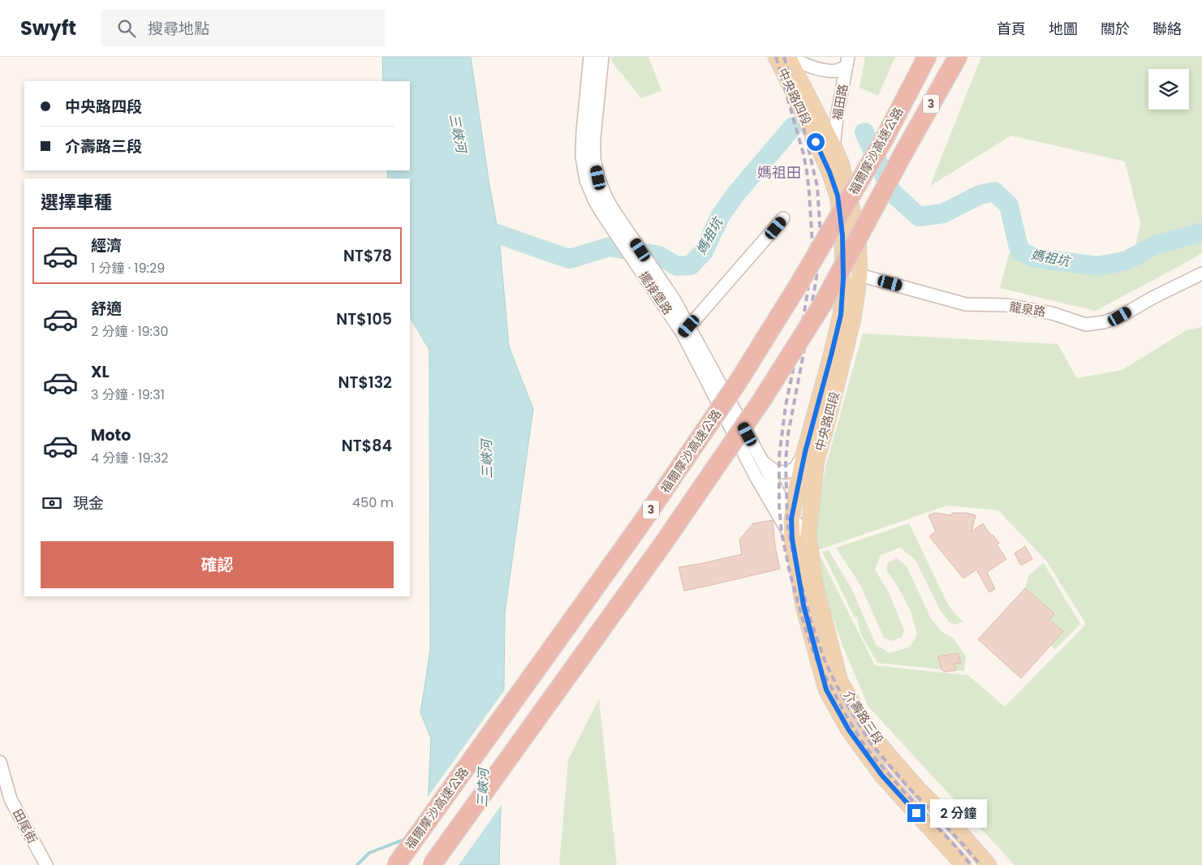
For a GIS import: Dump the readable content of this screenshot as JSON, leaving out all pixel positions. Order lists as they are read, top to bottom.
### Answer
{
  "streets": {
    "highway": ["3", "福爾摩沙高速公路"],
    "main road": ["中央路四段", "介壽路三段"],
    "street": [
      "福田路",
      "擺接堡路",
      "龍泉路",
      "田尾街"
    ]
  },
  "crossings": [
    ["中央路四段", "福田路"],
    ["中央路四段", "擺接堡路"],
    ["中央路四段", "龍泉路"],
    ["中央路四段", "介壽路三段"],
    ["擺接堡路", "介壽路三段"]
  ],
  "districts": ["媽祖田"],
  "water": ["三峽河", "媽祖坑"],
  "page": {
    "header": "Swyft",
    "search": "搜尋地點",
    "nav": [
      "首頁",
      "地圖",
      "關於",
      "聯絡"
    ],
    "banner": ["中央路四段", "介壽路三段"],
    "heading": "選擇車種",
    "list": [
      {
        "name": "經濟",
        "note": "1 分鐘 · 19:29",
        "value": "NT$78"
      },
      {
        "name": "舒適",
        "note": "2 分鐘 · 19:30",
        "value": "NT$105"
      },
      {
        "name": "XL",
        "note": "3 分鐘 · 19:31",
        "value": "NT$132"
      },
      {
        "name": "Moto",
        "note": "4 分鐘 · 19:32",
        "value": "NT$84"
      }
    ],
    "pay": ["現金", "450 m"],
    "buttons": "確認",
    "bubble": "2 分鐘"
  }
}
